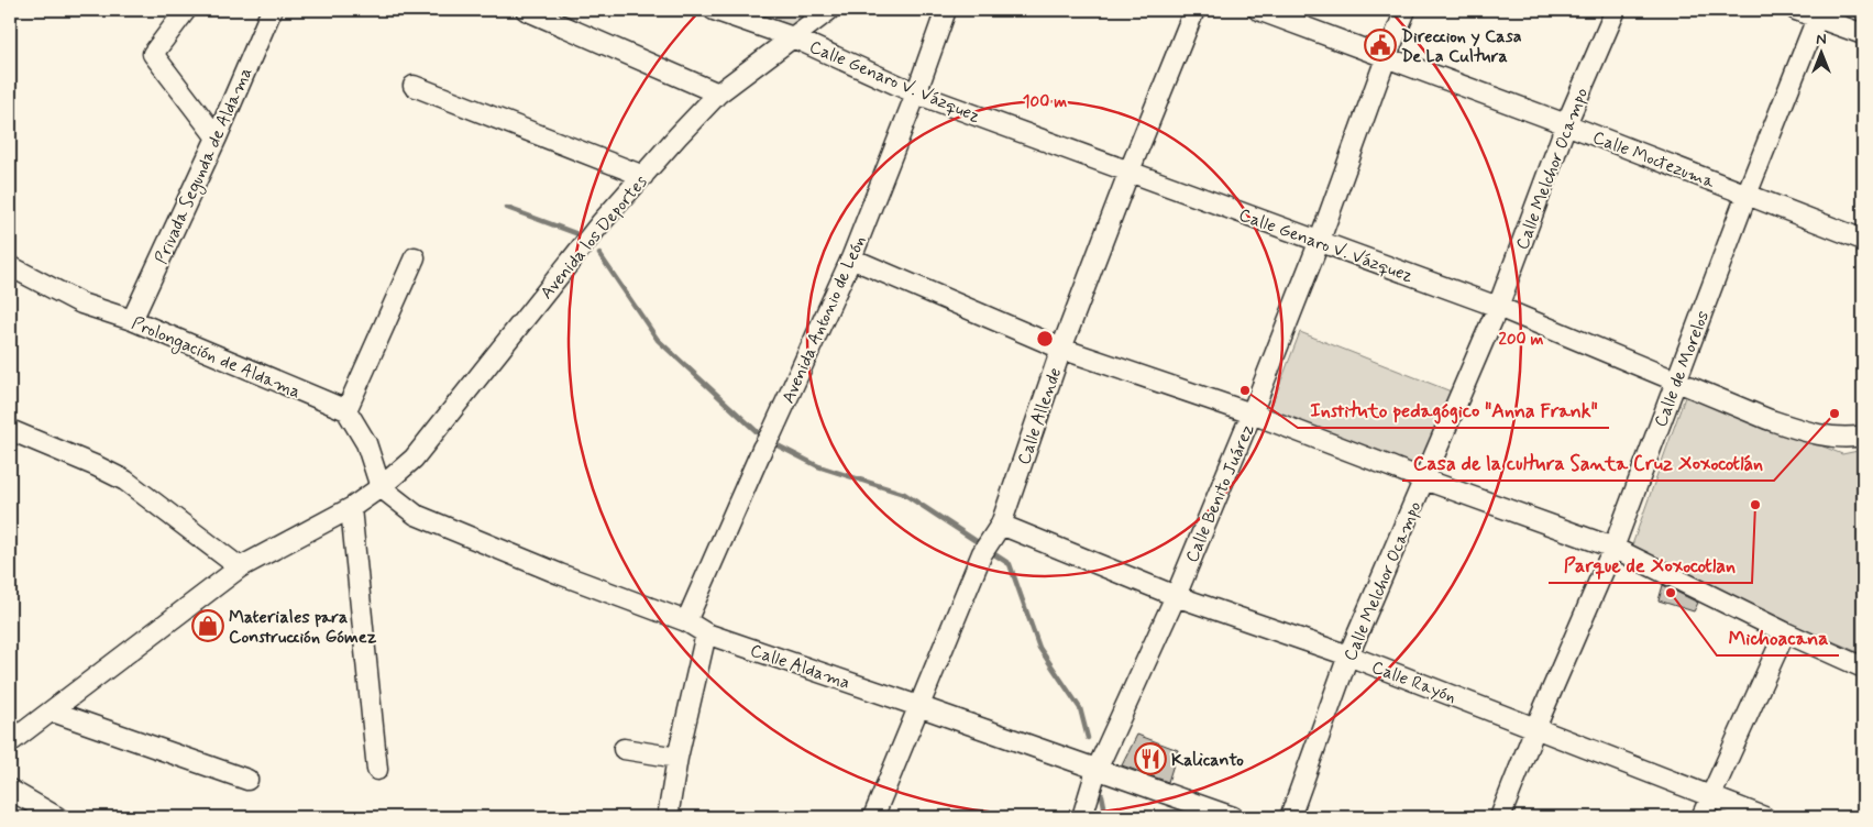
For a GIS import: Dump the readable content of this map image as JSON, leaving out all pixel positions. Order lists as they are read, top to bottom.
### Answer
{
  "streets": {
    "street": [
      "Calle Genaro V. Vázquez",
      "Calle Moctezuma",
      "Privada Segunda de Aldama",
      "Calle Melchor Ocampo",
      "Avenida los Deportes",
      "Avenida Antonio de León",
      "Prolongación de Aldama",
      "Calle de Morelos",
      "Calle Allende",
      "Calle Benito Juárez",
      "Calle Aldama",
      "Calle Rayón"
    ]
  },
  "crossings": [
    ["Calle Genaro V. Vázquez", "Calle Melchor Ocampo"],
    ["Calle Genaro V. Vázquez", "Avenida los Deportes"],
    ["Calle Genaro V. Vázquez", "Avenida Antonio de León"],
    ["Calle Genaro V. Vázquez", "Calle de Morelos"],
    ["Calle Genaro V. Vázquez", "Calle Allende"],
    ["Calle Genaro V. Vázquez", "Calle Benito Juárez"],
    ["Calle Moctezuma", "Calle Melchor Ocampo"],
    ["Calle Moctezuma", "Calle de Morelos"],
    ["Calle Moctezuma", "Calle Benito Juárez"],
    ["Privada Segunda de Aldama", "Prolongación de Aldama"],
    ["Calle Melchor Ocampo", "Calle Rayón"],
    ["Avenida los Deportes", "Calle Aldama"],
    ["Avenida Antonio de León", "Calle Aldama"],
    ["Calle de Morelos", "Calle Rayón"],
    ["Calle Allende", "Calle Aldama"],
    ["Calle Allende", "Calle Rayón"],
    ["Calle Benito Juárez", "Calle Aldama"],
    ["Calle Benito Juárez", "Calle Rayón"]
  ],
  "places": {
    "public building": ["Direccion y Casa De La Cultura"],
    "other": [
      "Instituto pedagógico \"Anna Frank\"",
      "Casa de la cultura Santa Cruz Xoxocotlán",
      "Parque de Xoxocotlan",
      "Michoacana"
    ],
    "shop": ["Materiales para Construcción Gómez"],
    "restaurant": ["Kalicanto"]
  },
  "north": "top",
  "rings": ["100 m", "200 m"]
}
